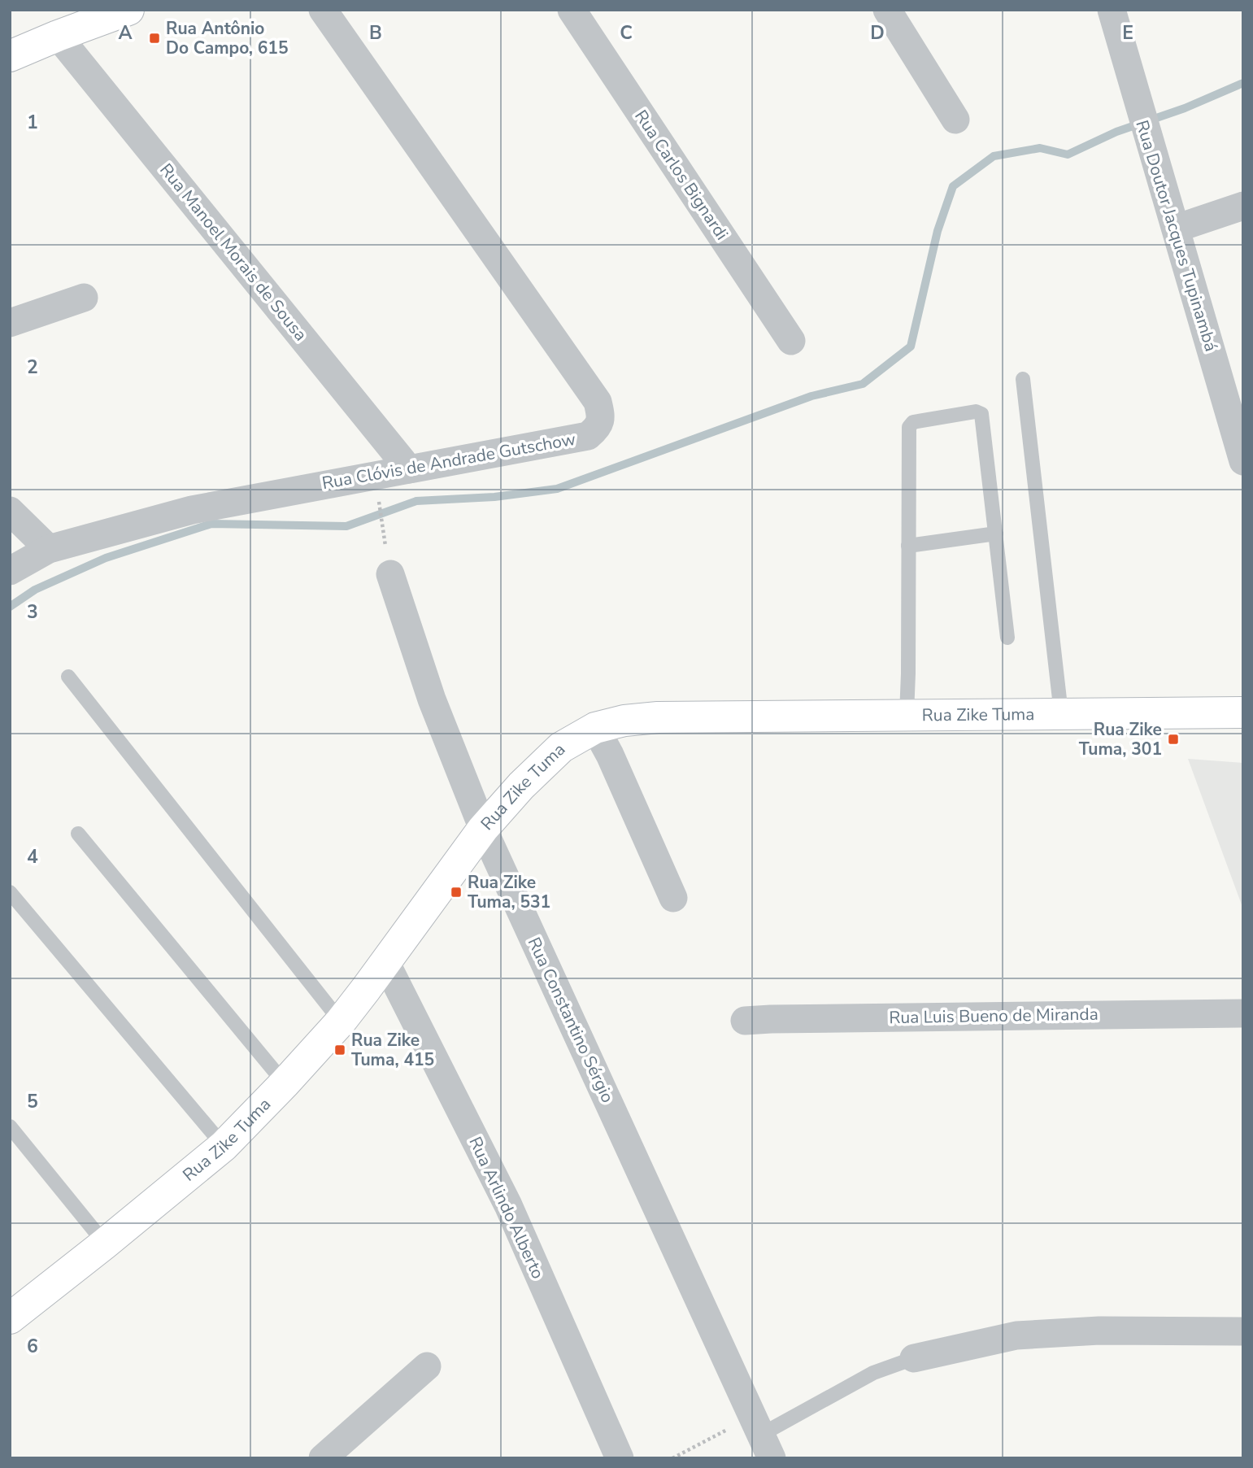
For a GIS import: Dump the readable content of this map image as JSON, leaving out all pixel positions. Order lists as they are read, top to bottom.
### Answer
{
  "streets": {
    "street": [
      "Rua Carlos Bignardi",
      "Rua Doutor Jacques Tupinambá",
      "Rua Manoel Morais de Sousa",
      "Rua Clóvis de Andrade Gutschow",
      "Rua Zike Tuma",
      "Rua Luis Bueno de Miranda",
      "Rua Constantino Sérgio",
      "Rua Arlindo Alberto"
    ]
  },
  "crossings": [
    ["Rua Manoel Morais de Sousa", "Rua Clóvis de Andrade Gutschow"],
    ["Rua Zike Tuma", "Rua Constantino Sérgio"],
    ["Rua Zike Tuma", "Rua Arlindo Alberto"]
  ],
  "places": {
    "transit": [
      "Rua Antônio Do Campo, 615",
      "Rua Zike Tuma, 301",
      "Rua Zike Tuma, 531",
      "Rua Zike Tuma, 415"
    ]
  },
  "grid": {
    "columns": [
      "A",
      "B",
      "C",
      "D",
      "E"
    ],
    "rows": [
      "1",
      "2",
      "3",
      "4",
      "5",
      "6"
    ]
  }
}
